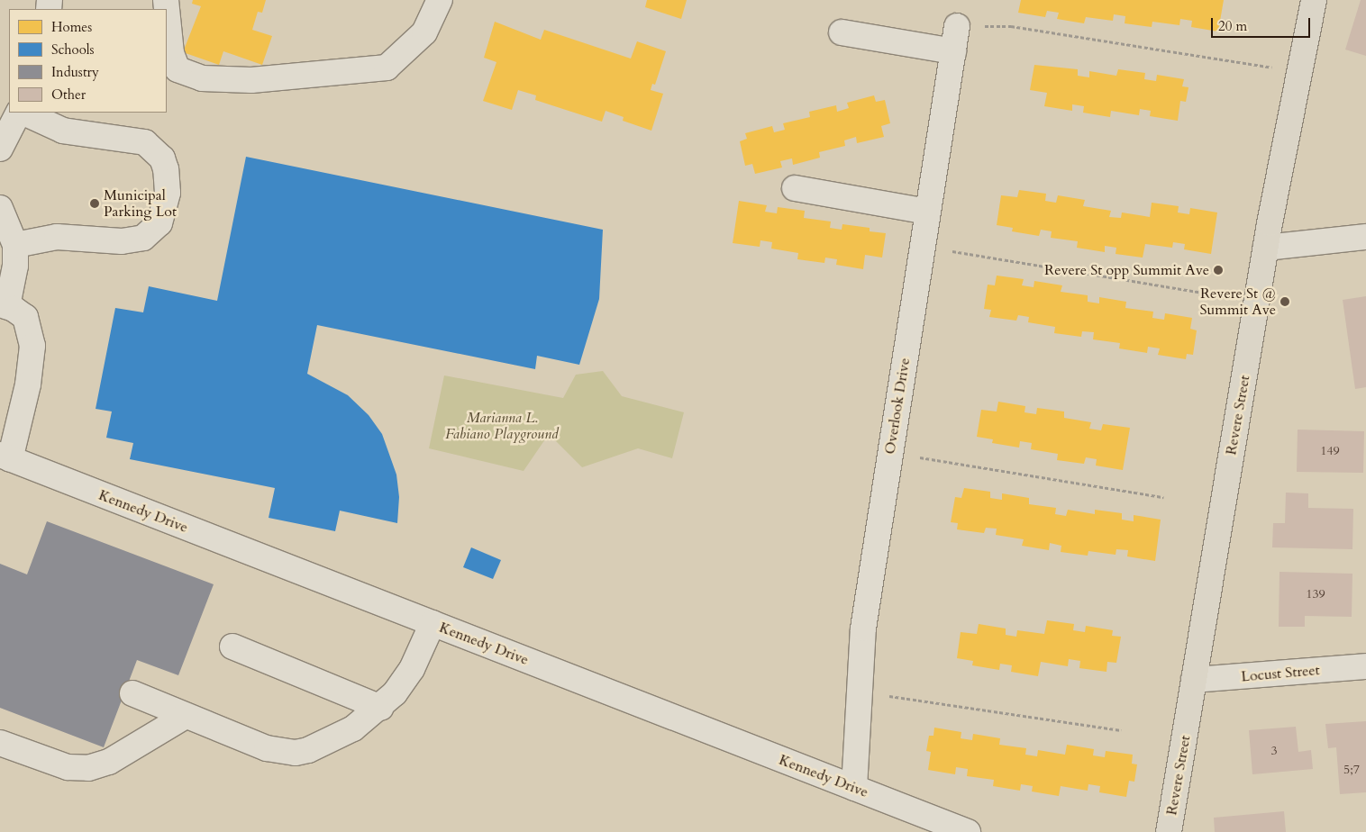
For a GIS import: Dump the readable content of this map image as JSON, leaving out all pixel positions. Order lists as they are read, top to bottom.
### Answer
{
  "streets": {
    "main road": ["Revere Street"],
    "street": ["Overlook Drive", "Kennedy Drive", "Locust Street"]
  },
  "crossings": [
    ["Overlook Drive", "Kennedy Drive"],
    ["Revere Street", "Locust Street"]
  ],
  "parks": ["Marianna L. Fabiano Playground"],
  "places": ["Municipal Parking Lot", "Revere St opp Summit Ave", "Revere St @ Summit Ave"],
  "house_numbers": [
    "149",
    "139",
    "3",
    "5;7"
  ],
  "legend": [
    "Homes",
    "Schools",
    "Industry",
    "Other"
  ],
  "scale_bar": "20 m"
}
